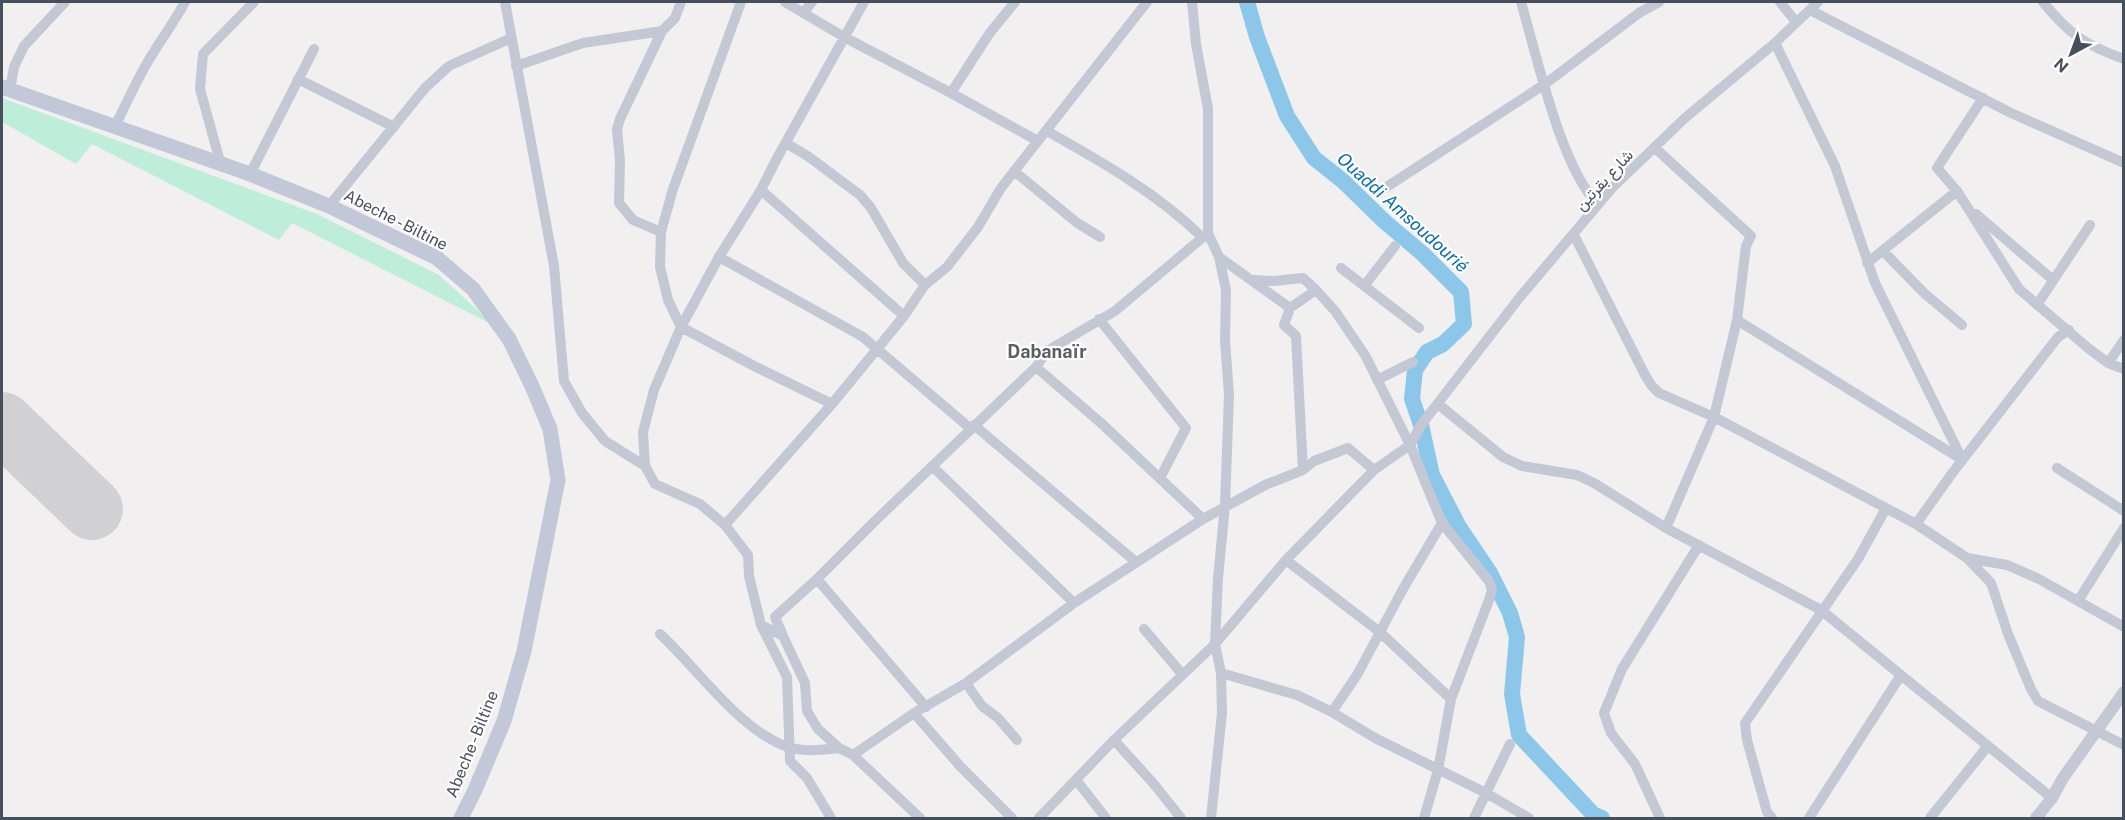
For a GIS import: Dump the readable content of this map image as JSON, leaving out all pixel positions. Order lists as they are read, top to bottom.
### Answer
{
  "streets": {
    "main road": ["Abeche - Biltine"],
    "street": ["شارع بقرتين"]
  },
  "districts": ["Dabanaïr"],
  "water": ["Ouaddi Amsoudourié"],
  "north": "bottom left"
}
